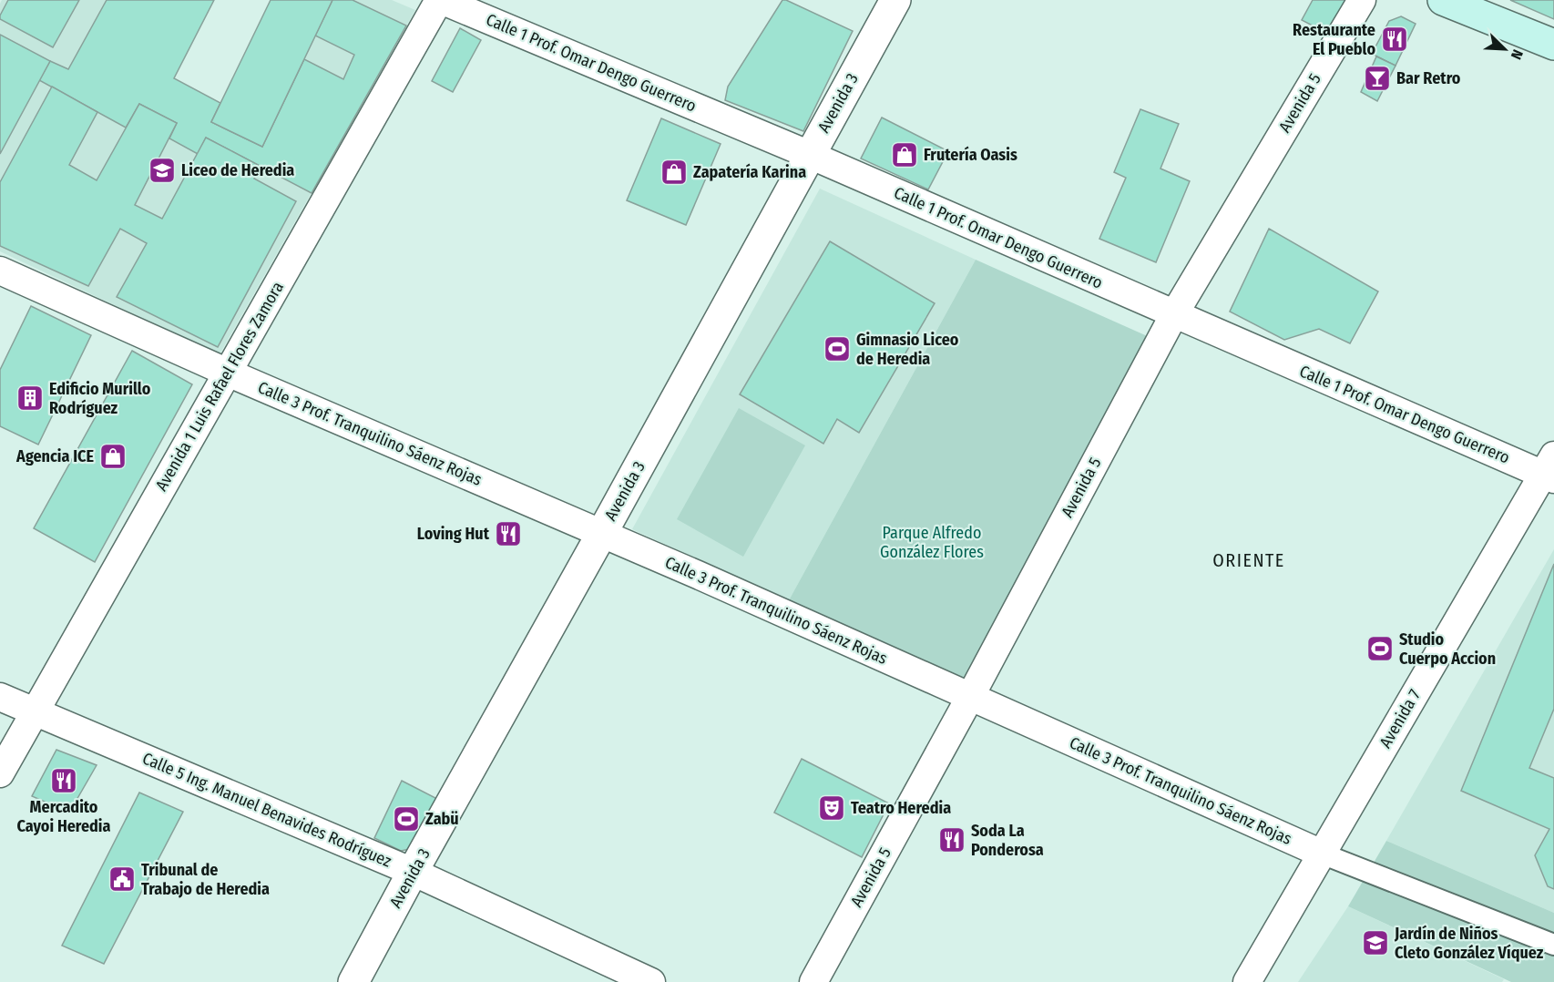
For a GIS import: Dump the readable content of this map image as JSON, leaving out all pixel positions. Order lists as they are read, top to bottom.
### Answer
{
  "streets": {
    "street": [
      "Calle 1 Prof. Omar Dengo Guerrero",
      "Avenida 3",
      "Avenida 5",
      "Avenida 1 Luis Rafael Flores Zamora",
      "Calle 3 Prof. Tranquilino Sáenz Rojas",
      "Avenida 7",
      "Calle 5 Ing. Manuel Benavides Rodríguez"
    ]
  },
  "crossings": [
    ["Calle 1 Prof. Omar Dengo Guerrero", "Avenida 3"],
    ["Calle 1 Prof. Omar Dengo Guerrero", "Avenida 5"],
    ["Calle 1 Prof. Omar Dengo Guerrero", "Avenida 1 Luis Rafael Flores Zamora"],
    ["Calle 1 Prof. Omar Dengo Guerrero", "Avenida 7"],
    ["Avenida 3", "Calle 3 Prof. Tranquilino Sáenz Rojas"],
    ["Avenida 3", "Calle 5 Ing. Manuel Benavides Rodríguez"],
    ["Avenida 5", "Calle 3 Prof. Tranquilino Sáenz Rojas"],
    ["Avenida 1 Luis Rafael Flores Zamora", "Calle 3 Prof. Tranquilino Sáenz Rojas"],
    ["Avenida 1 Luis Rafael Flores Zamora", "Calle 5 Ing. Manuel Benavides Rodríguez"],
    ["Calle 3 Prof. Tranquilino Sáenz Rojas", "Avenida 7"]
  ],
  "districts": ["ORIENTE"],
  "parks": ["Parque Alfredo González Flores"],
  "places": {
    "restaurant": [
      "Restaurante El Pueblo",
      "Loving Hut",
      "Mercadito Cayoi Heredia",
      "Soda La Ponderosa"
    ],
    "bar": ["Bar Retro"],
    "shop": ["Frutería Oasis", "Zapatería Karina", "Agencia ICE"],
    "school or university": ["Liceo de Heredia", "Jardín de Niños Cleto González Víquez"],
    "sports": ["Gimnasio Liceo de Heredia", "Studio Cuerpo Accion", "Zabü"],
    "building": ["Edificio Murillo Rodríguez"],
    "theatre": ["Teatro Heredia"],
    "public building": ["Tribunal de Trabajo de Heredia"]
  },
  "north": "bottom right"
}
